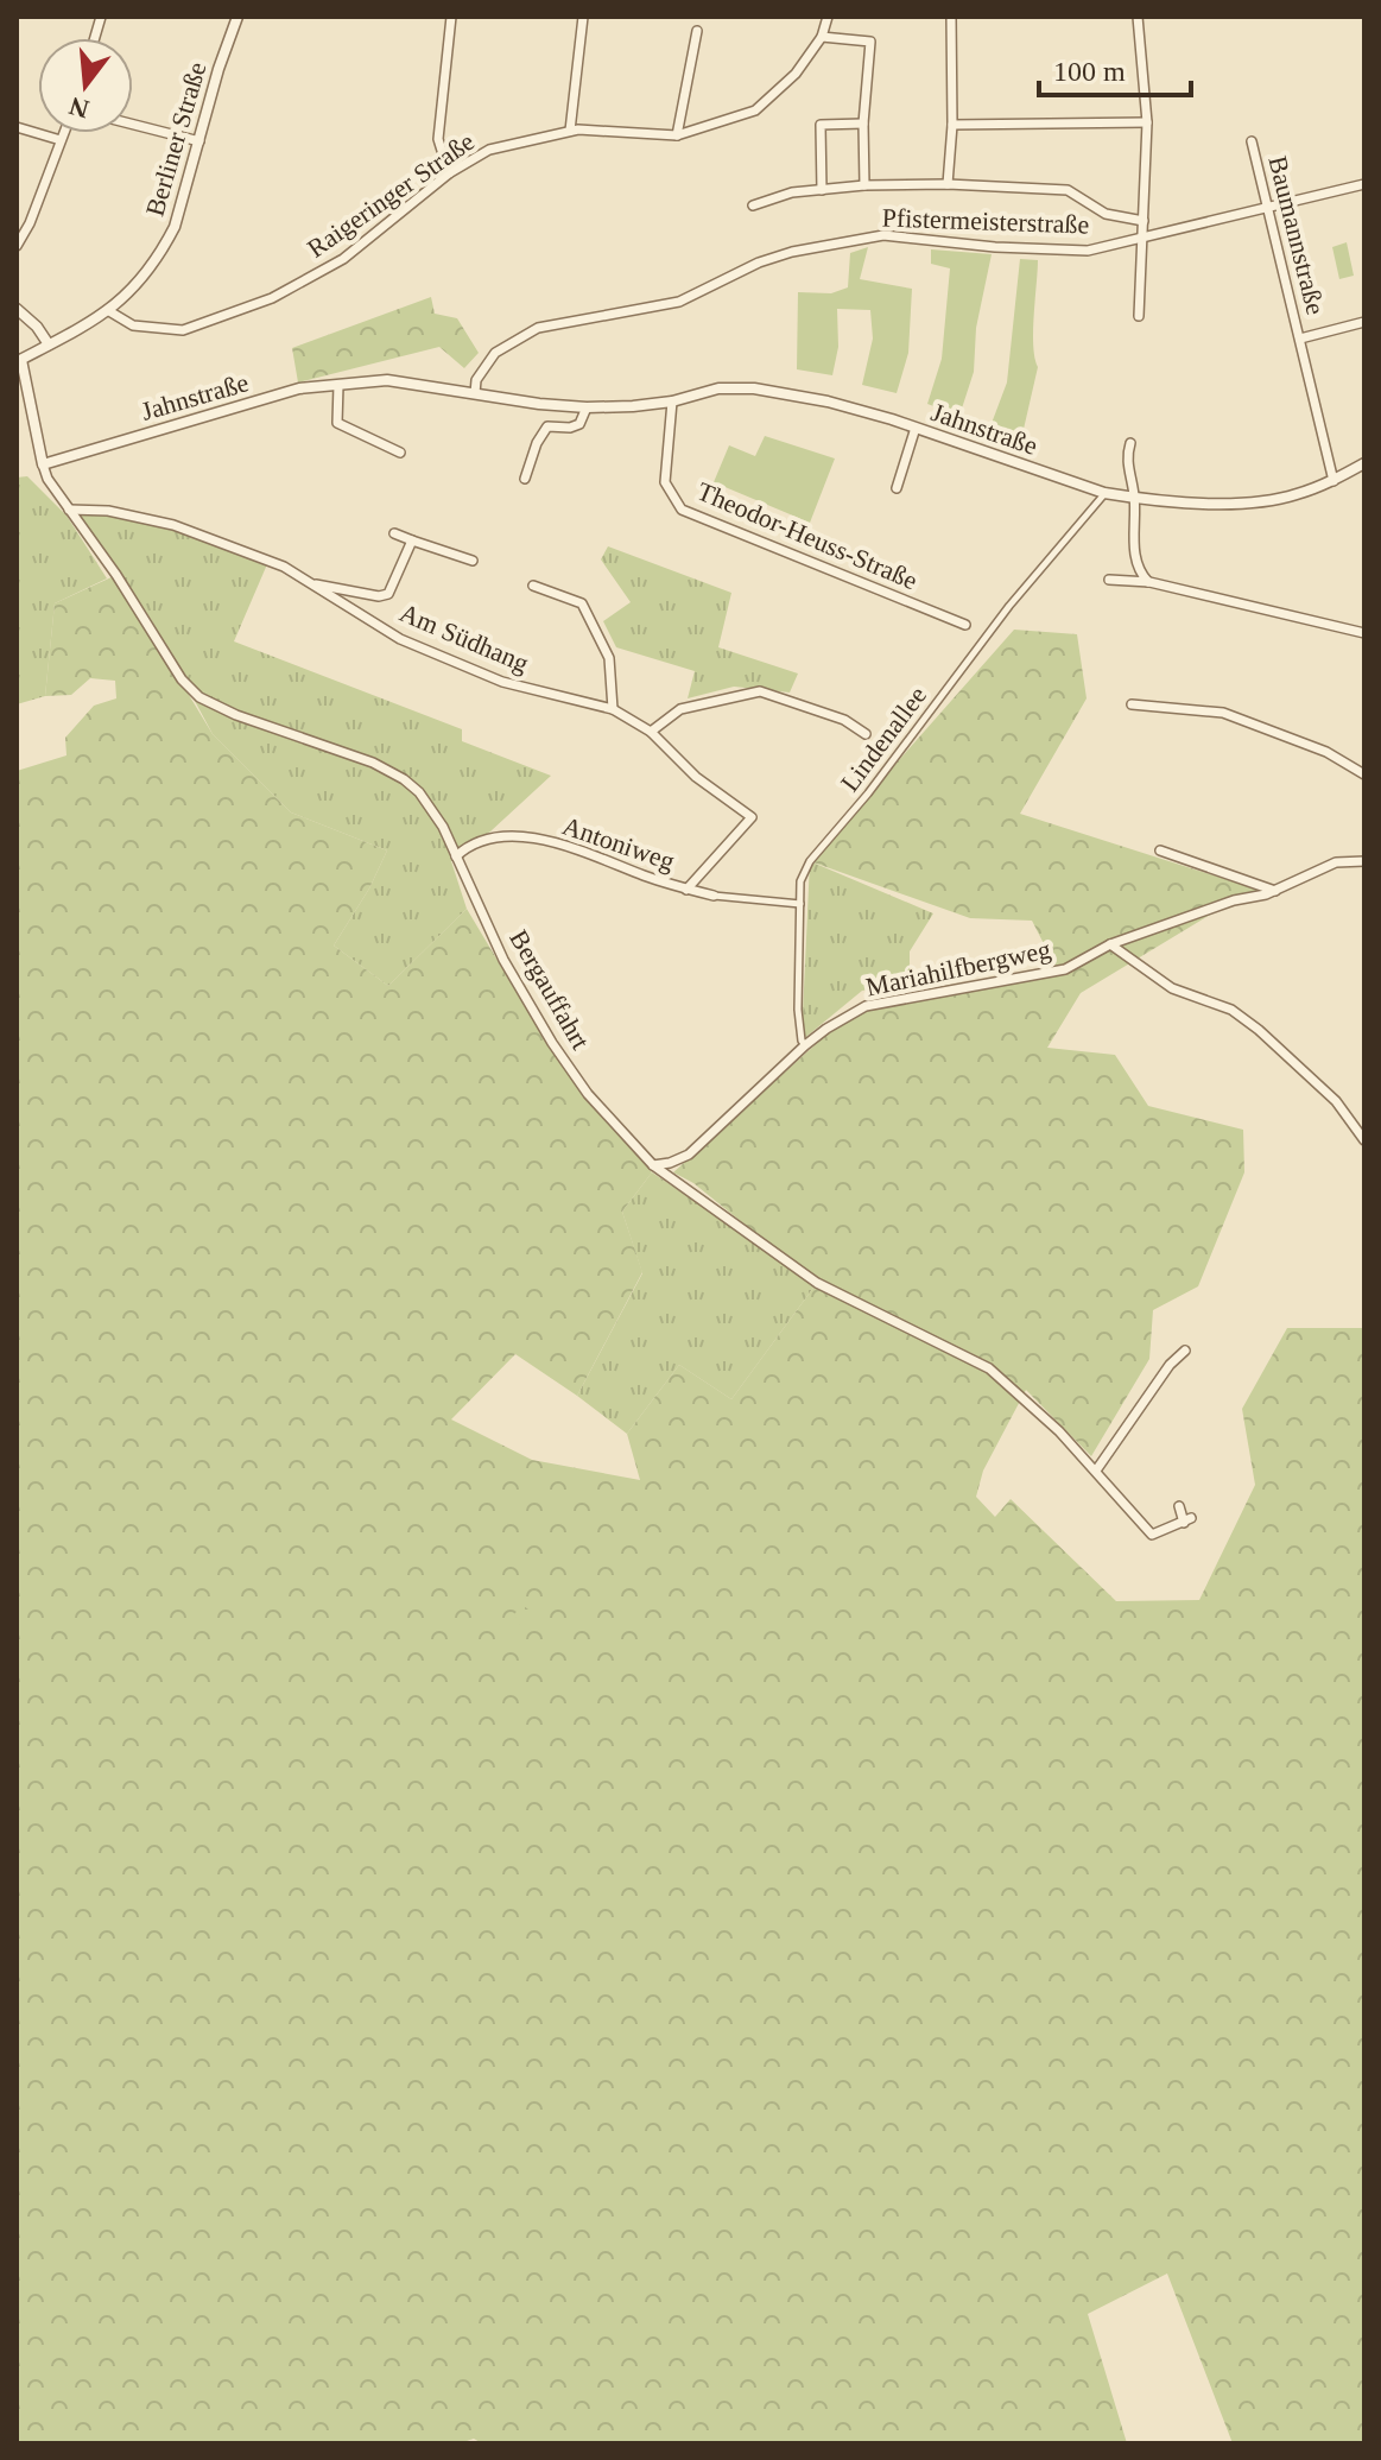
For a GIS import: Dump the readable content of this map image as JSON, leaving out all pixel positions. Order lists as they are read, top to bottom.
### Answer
{
  "streets": {
    "street": [
      "Berliner Straße",
      "Raigeringer Straße",
      "Pfistermeisterstraße",
      "Baumannstraße",
      "Jahnstraße",
      "Theodor-Heuss-Straße",
      "Am Südhang",
      "Lindenallee",
      "Antoniweg",
      "Mariahilfbergweg",
      "Bergauffahrt"
    ]
  },
  "crossings": [
    ["Berliner Straße", "Raigeringer Straße"],
    ["Berliner Straße", "Bergauffahrt"],
    ["Pfistermeisterstraße", "Baumannstraße"],
    ["Pfistermeisterstraße", "Jahnstraße"],
    ["Baumannstraße", "Jahnstraße"],
    ["Jahnstraße", "Theodor-Heuss-Straße"],
    ["Jahnstraße", "Lindenallee"],
    ["Jahnstraße", "Bergauffahrt"],
    ["Am Südhang", "Antoniweg"],
    ["Am Südhang", "Bergauffahrt"],
    ["Lindenallee", "Mariahilfbergweg"],
    ["Antoniweg", "Bergauffahrt"],
    ["Mariahilfbergweg", "Bergauffahrt"]
  ],
  "scale_bar": "100 m",
  "north": "bottom"
}
